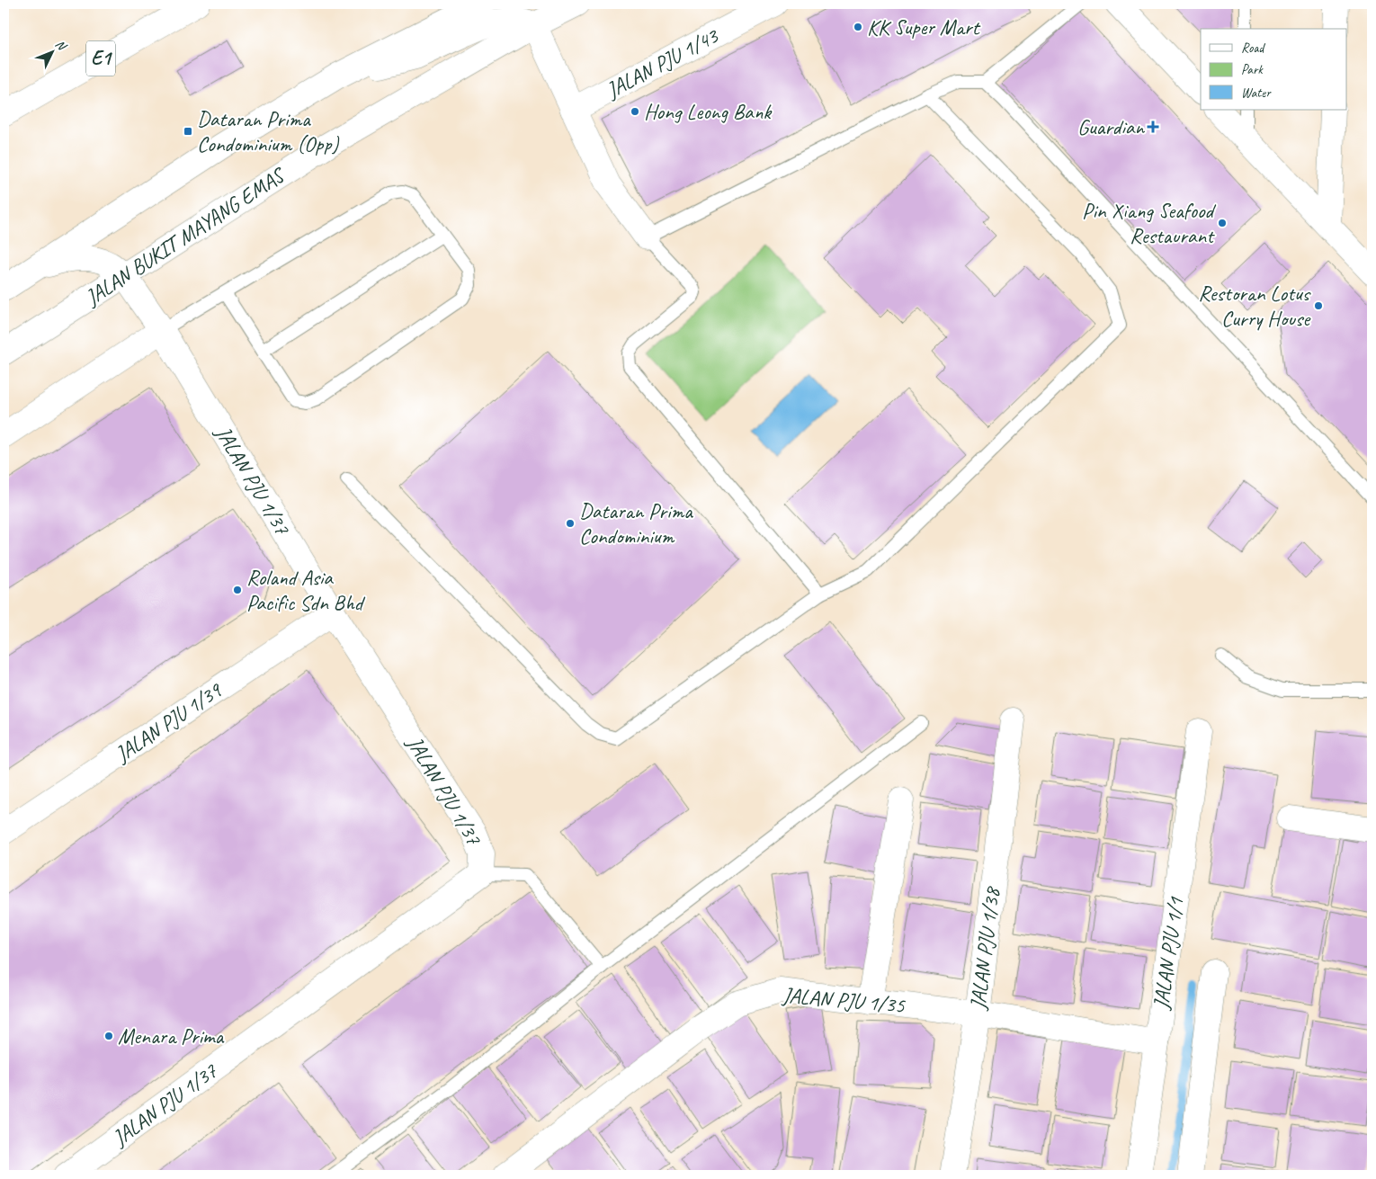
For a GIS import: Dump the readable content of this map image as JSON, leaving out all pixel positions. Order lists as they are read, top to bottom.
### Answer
{
  "streets": {
    "main road": [
      "E1",
      "JALAN PJU 1/43",
      "JALAN BUKIT MAYANG EMAS",
      "JALAN PJU 1/37",
      "JALAN PJU 1/39",
      "JALAN PJU 1/38",
      "JALAN PJU 1/1",
      "JALAN PJU 1/35"
    ]
  },
  "crossings": [
    ["JALAN BUKIT MAYANG EMAS", "JALAN PJU 1/37"],
    ["JALAN PJU 1/37", "JALAN PJU 1/39"],
    ["JALAN PJU 1/38", "JALAN PJU 1/35"],
    ["JALAN PJU 1/1", "JALAN PJU 1/35"]
  ],
  "places": {
    "other": [
      "KK Super Mart",
      "Hong Leong Bank",
      "Pin Xiang Seafood Restaurant",
      "Restoran Lotus Curry House",
      "Dataran Prima Condominium",
      "Roland Asia Pacific Sdn Bhd",
      "Menara Prima"
    ],
    "health": ["Guardian"],
    "transit": ["Dataran Prima Condominium (Opp)"]
  },
  "legend": ["Road", "Park", "Water"],
  "north": "top right"
}
